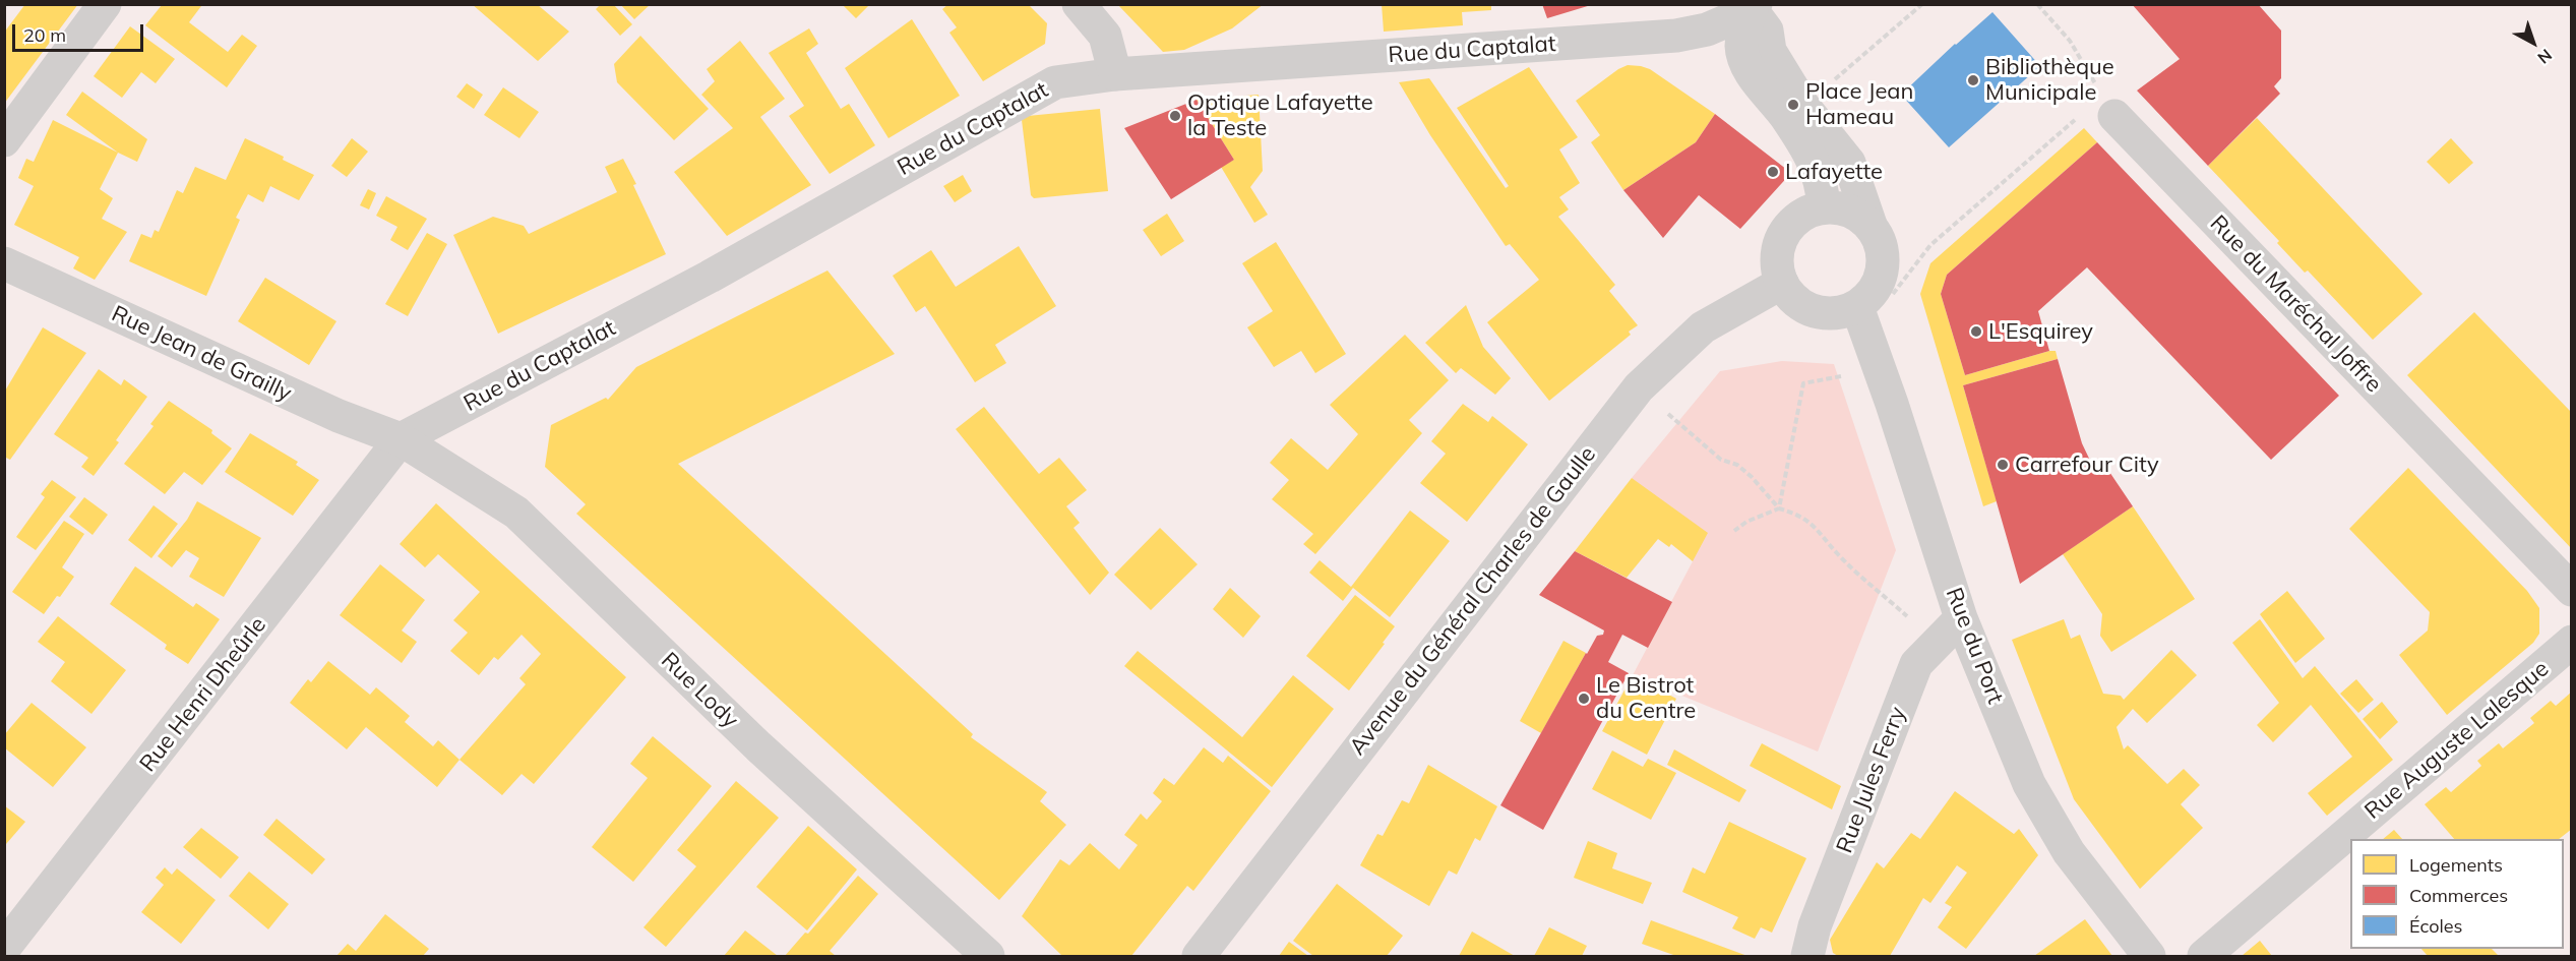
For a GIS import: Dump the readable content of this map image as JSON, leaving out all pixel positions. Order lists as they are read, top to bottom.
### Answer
{
  "streets": {
    "street": [
      "Rue du Captalat",
      "Rue du Maréchal Joffre",
      "Rue Jean de Grailly",
      "Avenue du Général Charles de Gaulle",
      "Rue du Port",
      "Rue Lody",
      "Rue Henri Dheûrle",
      "Rue Auguste Lalesque",
      "Rue Jules Ferry"
    ]
  },
  "crossings": [
    ["Rue du Captalat", "Rue Jean de Grailly"],
    ["Rue du Captalat", "Rue Lody"],
    ["Rue du Captalat", "Rue Henri Dheûrle"],
    ["Rue Jean de Grailly", "Rue Lody"],
    ["Rue Jean de Grailly", "Rue Henri Dheûrle"],
    ["Avenue du Général Charles de Gaulle", "Rue du Port"],
    ["Rue du Port", "Rue Jules Ferry"],
    ["Rue Lody", "Rue Henri Dheûrle"]
  ],
  "places": [
    "Bibliothèque Municipale",
    "Place Jean Hameau",
    "Optique Lafayette la Teste",
    "Lafayette",
    "L'Esquirey",
    "Carrefour City",
    "Le Bistrot du Centre"
  ],
  "legend": ["Logements", "Commerces", "Écoles"],
  "scale_bar": "20 m",
  "north": "bottom right"
}
